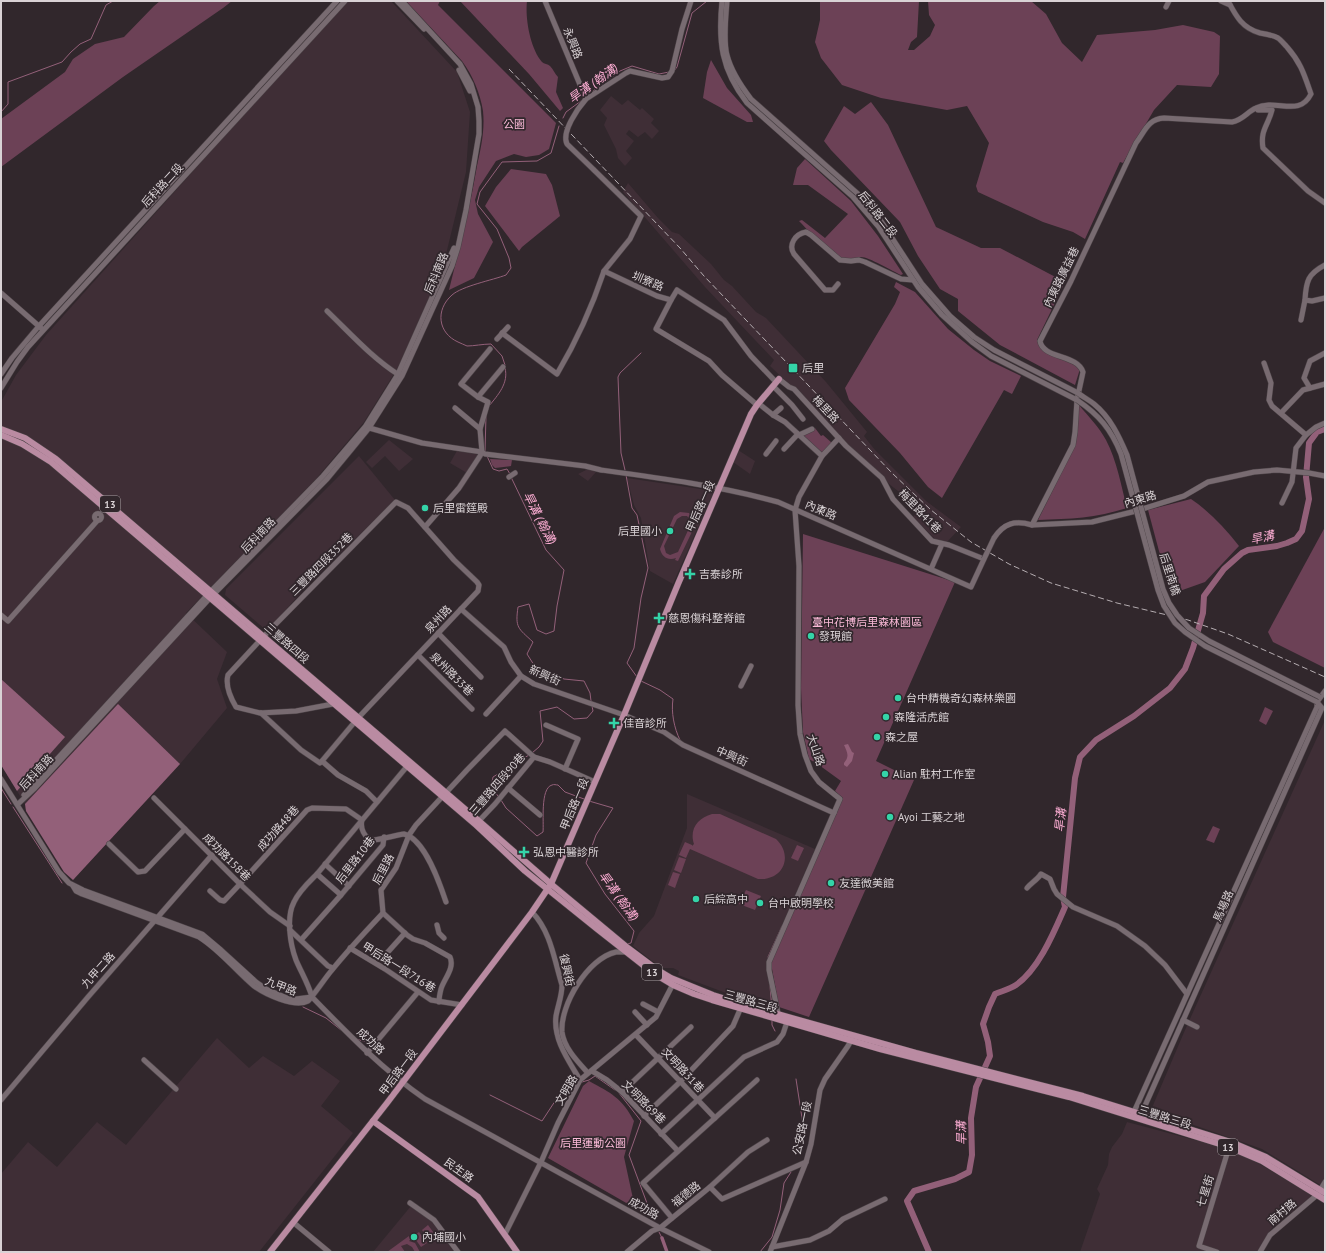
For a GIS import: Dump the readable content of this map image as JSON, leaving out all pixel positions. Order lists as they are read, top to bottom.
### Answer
{
  "streets": {
    "main road": [
      "13",
      "甲后路一段",
      "三豐路四段",
      "三豐路三段",
      "民生路"
    ],
    "street": [
      "永興路",
      "后科路二段",
      "后科南路",
      "內東路廣益巷",
      "圳寮路",
      "梅里路",
      "內東路",
      "梅里路41巷",
      "三豐路四段352巷",
      "后里南橋",
      "泉州路",
      "泉州路33巷",
      "新興街",
      "大山路",
      "中興街",
      "三豐路四段90巷",
      "成功路48巷",
      "成功路158巷",
      "后里路10巷",
      "后里路",
      "馬場路",
      "甲后路一段716巷",
      "九甲二路",
      "復興街",
      "九甲路",
      "成功路",
      "文明路31巷",
      "文明路",
      "文明路69巷",
      "公安路一段",
      "七星街",
      "福德路",
      "南村路"
    ]
  },
  "crossings": [
    ["后科路二段", "內東路廣益巷"],
    ["后科路二段", "后里南橋"],
    ["后科南路", "內東路"],
    ["后科南路", "三豐路四段"],
    ["后科南路", "九甲路"],
    ["內東路廣益巷", "內東路"],
    ["內東路廣益巷", "后里南橋"],
    ["圳寮路", "梅里路"],
    ["圳寮路", "甲后路一段"],
    ["梅里路", "內東路"],
    ["梅里路", "甲后路一段"],
    ["梅里路", "梅里路41巷"],
    ["梅里路", "大山路"],
    ["內東路", "甲后路一段"],
    ["內東路", "梅里路41巷"],
    ["內東路", "大山路"],
    ["甲后路一段", "三豐路四段"],
    ["甲后路一段", "新興街"],
    ["甲后路一段", "中興街"],
    ["甲后路一段", "甲后路一段716巷"],
    ["甲后路一段", "復興街"],
    ["甲后路一段", "三豐路三段"],
    ["甲后路一段", "成功路"],
    ["甲后路一段", "民生路"],
    ["三豐路四段352巷", "泉州路"],
    ["三豐路四段352巷", "三豐路四段"],
    ["后里南橋", "馬場路"],
    ["泉州路", "三豐路四段"],
    ["泉州路", "泉州路33巷"],
    ["泉州路", "新興街"],
    ["三豐路四段", "三豐路四段90巷"],
    ["三豐路四段", "后里路"],
    ["三豐路四段", "三豐路三段"],
    ["三豐路四段", "成功路"],
    ["新興街", "中興街"],
    ["大山路", "中興街"],
    ["大山路", "三豐路三段"],
    ["三豐路四段90巷", "后里路"],
    ["成功路48巷", "成功路158巷"],
    ["成功路48巷", "成功路"],
    ["成功路158巷", "后里路10巷"],
    ["成功路158巷", "九甲二路"],
    ["成功路158巷", "成功路"],
    ["馬場路", "三豐路三段"],
    ["九甲二路", "九甲路"],
    ["復興街", "三豐路三段"],
    ["復興街", "文明路"],
    ["復興街", "文明路69巷"],
    ["九甲路", "成功路"],
    ["三豐路三段", "文明路"],
    ["三豐路三段", "公安路一段"],
    ["三豐路三段", "七星街"],
    ["三豐路三段", "南村路"],
    ["成功路", "文明路"],
    ["成功路", "福德路"],
    ["文明路31巷", "文明路"],
    ["文明路", "文明路69巷"],
    ["文明路", "民生路"],
    ["公安路一段", "福德路"]
  ],
  "water": ["旱溝 (翰溝)", "旱溝"],
  "parks": ["公園", "臺中花博后里森林園區", "后里運動公園"],
  "places": {
    "transit": ["后里"],
    "other": [
      "后里雷筳殿",
      "后里國小",
      "發現館",
      "台中精機奇幻森林樂園",
      "森隆活虎館",
      "森之屋",
      "Alian 駐村工作室",
      "Ayoi 工藝之地",
      "友達微美館",
      "后綜高中",
      "台中啟明學校",
      "內埔國小"
    ],
    "health": [
      "吉泰診所",
      "慈恩傷科整脊館",
      "佳音診所",
      "弘恩中醫診所"
    ]
  }
}
